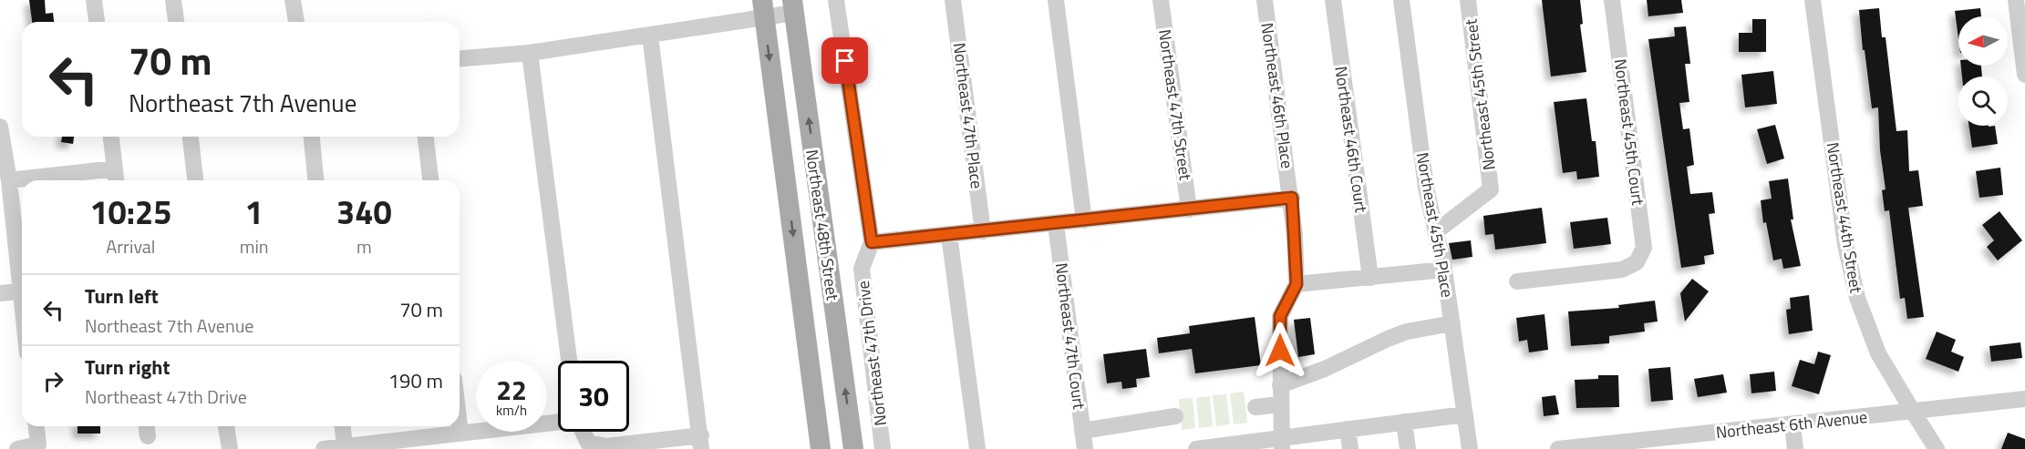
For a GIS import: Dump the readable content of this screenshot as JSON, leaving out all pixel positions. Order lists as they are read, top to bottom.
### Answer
{
  "streets": {
    "main road": ["Northeast 48th Street"],
    "street": [
      "Northeast 45th Street",
      "Northeast 46th Place",
      "Northeast 47th Street",
      "Northeast 47th Place",
      "Northeast 45th Court",
      "Northeast 46th Court",
      "Northeast 44th Street",
      "Northeast 45th Place",
      "Northeast 47th Court",
      "Northeast 47th Drive",
      "Northeast 6th Avenue"
    ]
  },
  "crossings": [
    ["Northeast 45th Street", "Northeast 45th Place"],
    ["Northeast 44th Street", "Northeast 6th Avenue"]
  ],
  "north": "left",
  "page": {
    "turn": ["70 m", "Northeast 7th Avenue"],
    "eta": [
      "10:25",
      "Arrival",
      "1",
      "min",
      "340",
      "m"
    ],
    "list": [
      {
        "name": "Turn left",
        "note": "Northeast 7th Avenue",
        "value": "70 m"
      },
      {
        "name": "Turn right",
        "note": "Northeast 47th Drive",
        "value": "190 m"
      }
    ],
    "speed": "22 km/h",
    "limit": "30"
  }
}
